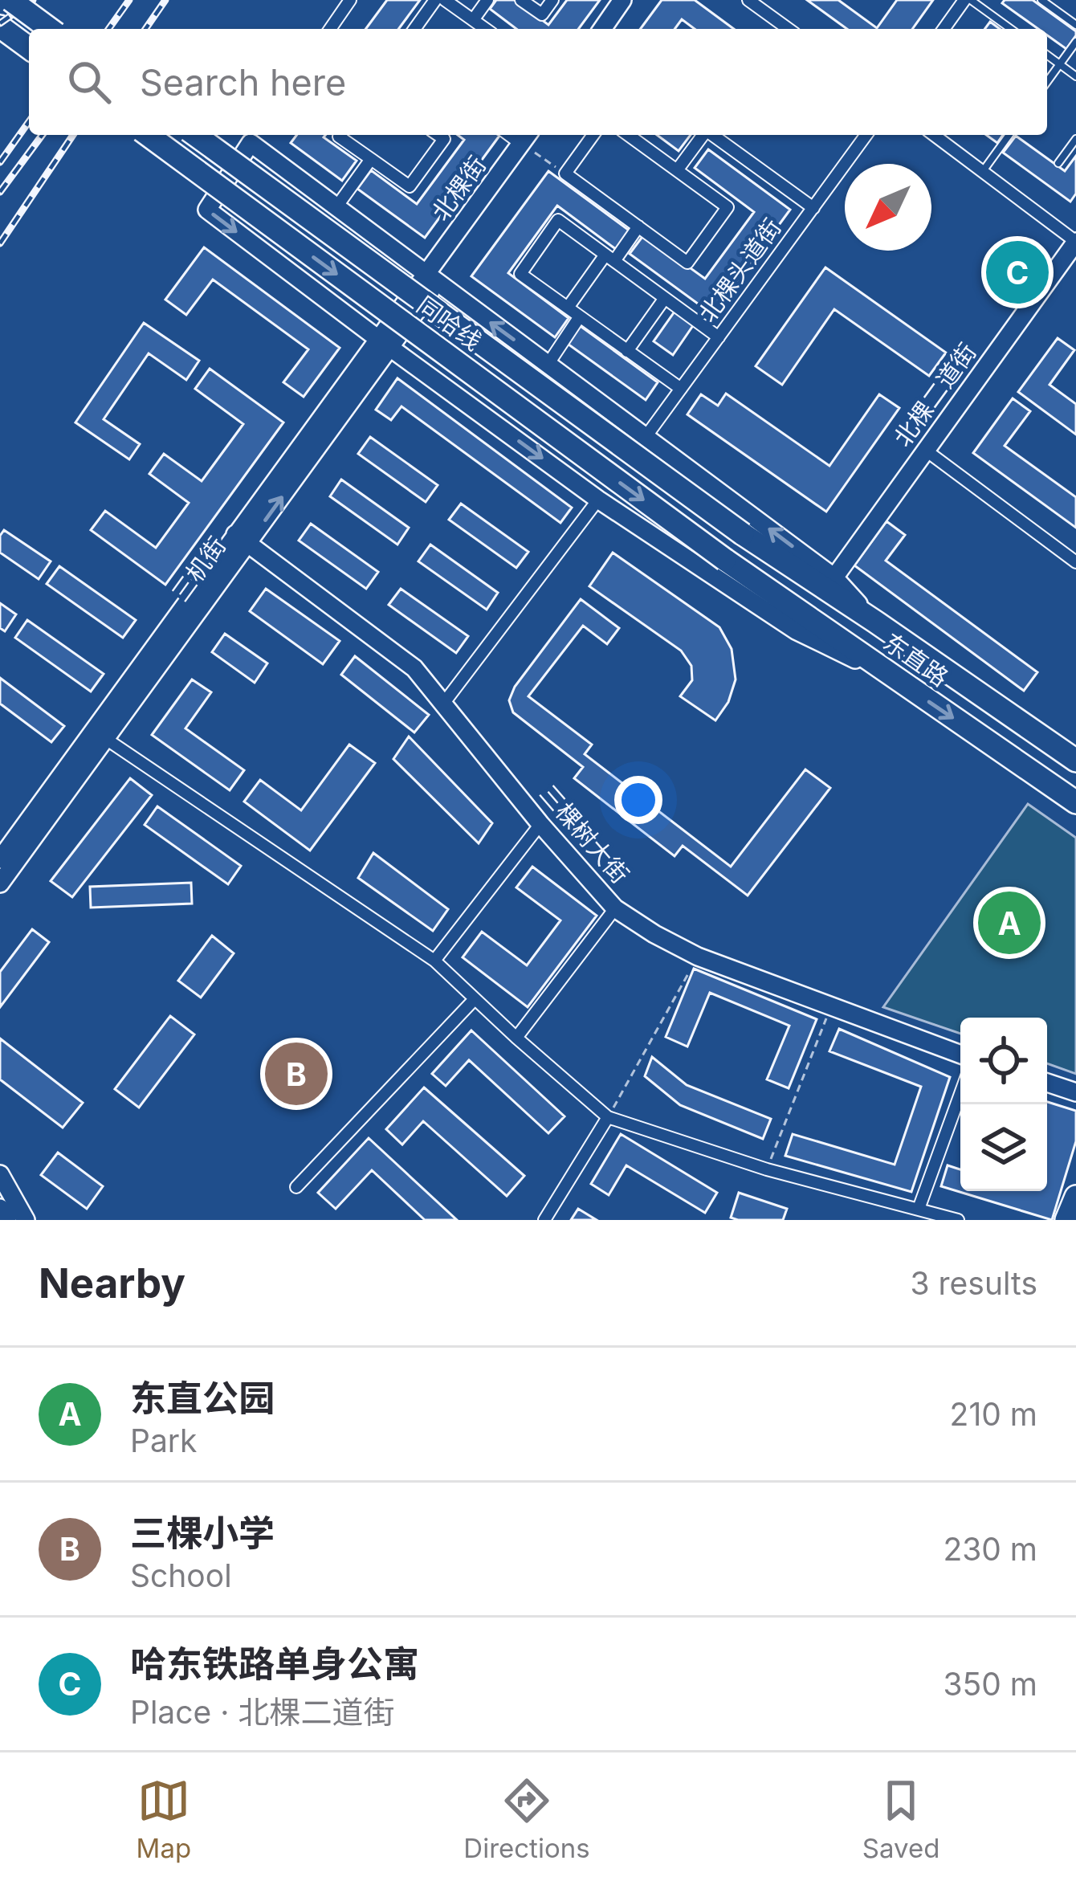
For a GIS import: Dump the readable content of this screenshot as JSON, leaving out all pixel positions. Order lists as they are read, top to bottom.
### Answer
{
  "streets": {
    "highway": ["同哈线", "东直路"],
    "main road": [
      "北棵街",
      "北棵二道街",
      "三机街",
      "三棵树大街"
    ],
    "street": ["北棵头道街"]
  },
  "crossings": [
    ["北棵街", "三机街"],
    ["同哈线", "东直路"],
    ["三机街", "三棵树大街"]
  ],
  "north": "bottom left",
  "page": {
    "search": "Search here",
    "pins": ["C", "A", "B"],
    "heading": ["Nearby", "3 results"],
    "list": [
      {
        "mark": "A",
        "name": "东直公园",
        "note": "Park",
        "value": "210 m"
      },
      {
        "mark": "B",
        "name": "三棵小学",
        "note": "School",
        "value": "230 m"
      },
      {
        "mark": "C",
        "name": "哈东铁路单身公寓",
        "note": "Place · 北棵二道街",
        "value": "350 m"
      }
    ],
    "nav": ["Map", "Directions", "Saved"]
  }
}
